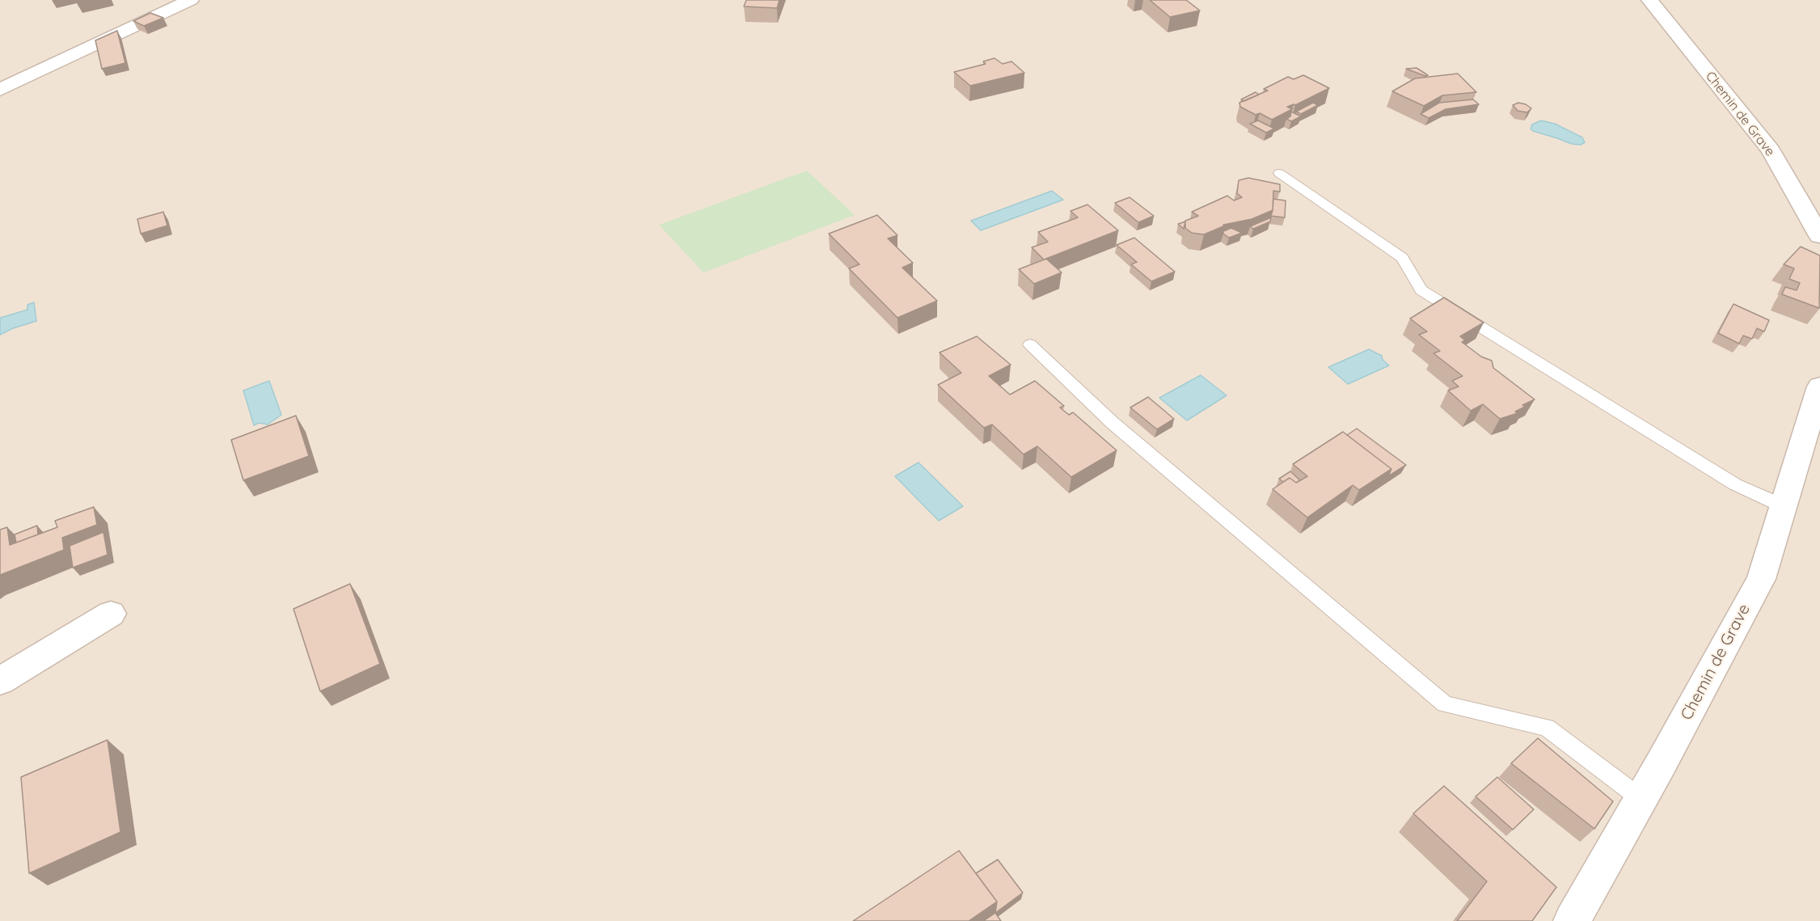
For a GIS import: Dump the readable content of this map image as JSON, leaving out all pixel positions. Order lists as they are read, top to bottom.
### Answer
{
  "streets": {
    "street": ["Chemin de Grave"]
  }
}
